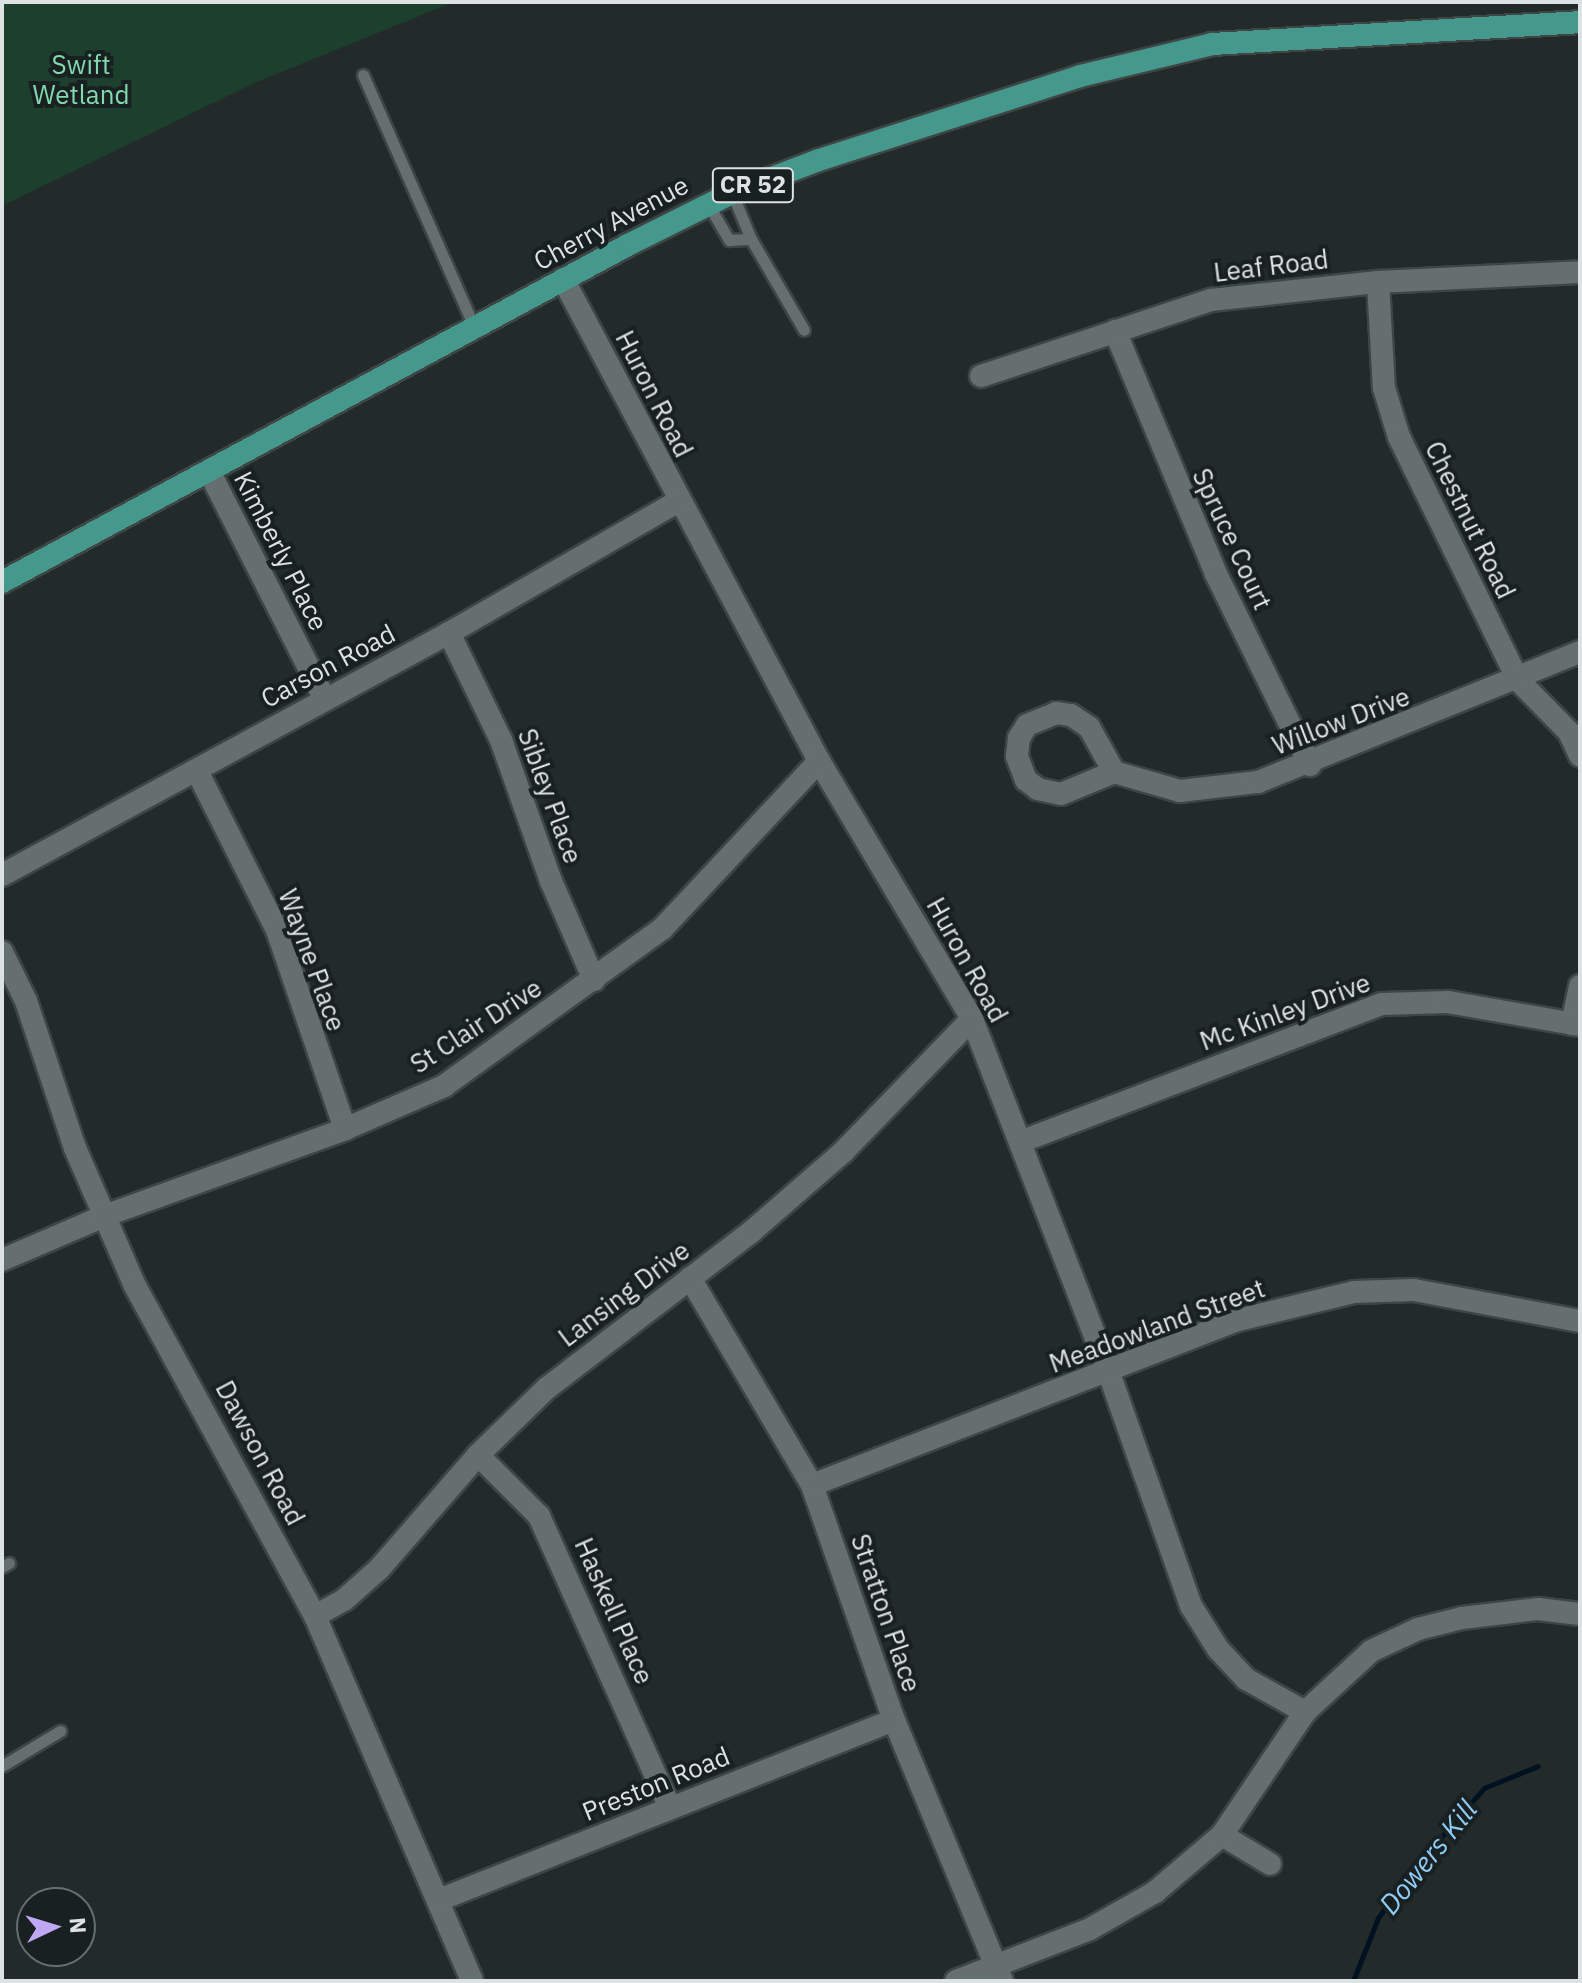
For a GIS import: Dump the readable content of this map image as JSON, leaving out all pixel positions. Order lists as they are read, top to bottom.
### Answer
{
  "streets": {
    "main road": ["CR 52", "Cherry Avenue"],
    "street": [
      "Leaf Road",
      "Huron Road",
      "Chestnut Road",
      "Spruce Court",
      "Kimberly Place",
      "Carson Road",
      "Willow Drive",
      "Sibley Place",
      "Wayne Place",
      "Mc Kinley Drive",
      "St Clair Drive",
      "Lansing Drive",
      "Meadowland Street",
      "Dawson Road",
      "Haskell Place",
      "Stratton Place",
      "Preston Road"
    ]
  },
  "crossings": [
    ["Cherry Avenue", "Huron Road"],
    ["Cherry Avenue", "Kimberly Place"],
    ["Leaf Road", "Chestnut Road"],
    ["Leaf Road", "Spruce Court"],
    ["Huron Road", "Carson Road"],
    ["Huron Road", "Mc Kinley Drive"],
    ["Huron Road", "St Clair Drive"],
    ["Huron Road", "Lansing Drive"],
    ["Huron Road", "Meadowland Street"],
    ["Chestnut Road", "Willow Drive"],
    ["Spruce Court", "Willow Drive"],
    ["Kimberly Place", "Carson Road"],
    ["Carson Road", "Sibley Place"],
    ["Carson Road", "Wayne Place"],
    ["Sibley Place", "St Clair Drive"],
    ["Wayne Place", "St Clair Drive"],
    ["St Clair Drive", "Dawson Road"],
    ["Lansing Drive", "Dawson Road"],
    ["Lansing Drive", "Haskell Place"],
    ["Lansing Drive", "Stratton Place"],
    ["Meadowland Street", "Stratton Place"],
    ["Dawson Road", "Preston Road"],
    ["Haskell Place", "Preston Road"],
    ["Stratton Place", "Preston Road"]
  ],
  "water": ["Dowers Kill"],
  "parks": ["Swift Wetland"],
  "north": "right"
}
